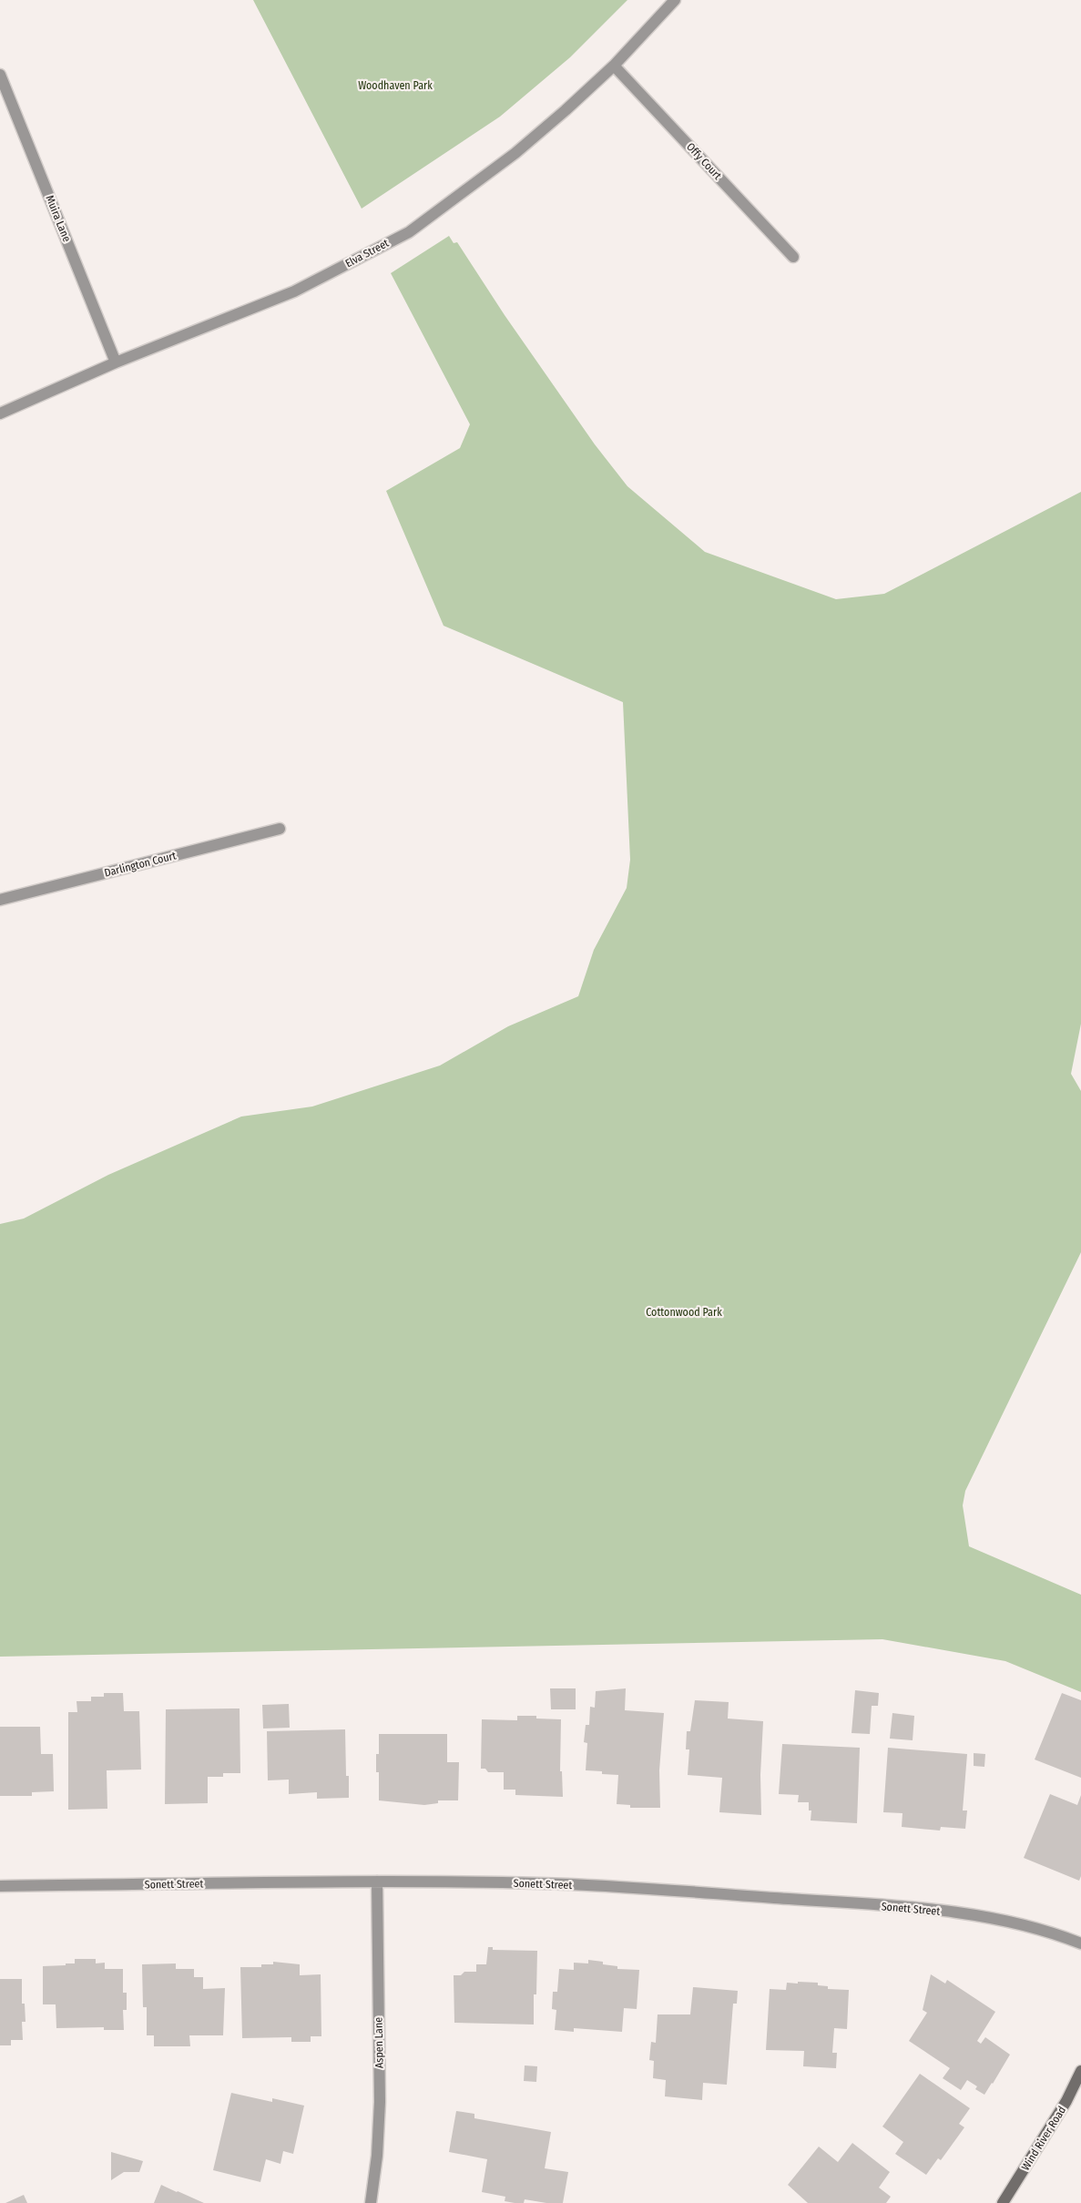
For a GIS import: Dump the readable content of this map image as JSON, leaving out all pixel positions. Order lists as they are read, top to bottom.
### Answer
{
  "streets": {
    "street": [
      "Offy Court",
      "Muira Lane",
      "Elva Street",
      "Darlington Court",
      "Sonett Street",
      "Aspen Lane",
      "Wind River Road"
    ]
  },
  "crossings": [
    ["Offy Court", "Elva Street"],
    ["Muira Lane", "Elva Street"],
    ["Sonett Street", "Aspen Lane"]
  ],
  "parks": ["Woodhaven Park", "Cottonwood Park"]
}
